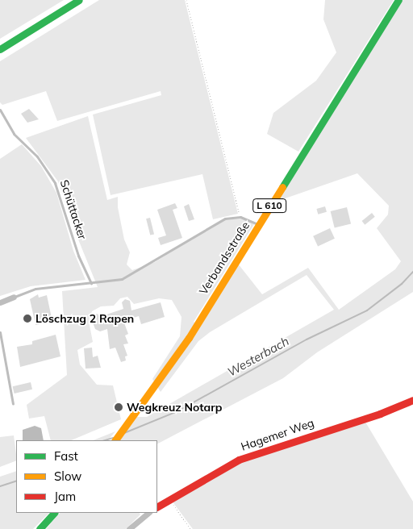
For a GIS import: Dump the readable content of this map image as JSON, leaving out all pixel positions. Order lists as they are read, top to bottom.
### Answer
{
  "streets": {
    "main road": ["L 610", "Verbandsstraße", "Hagemer Weg"],
    "lane": ["Schüttacker"]
  },
  "water": ["Westerbach"],
  "places": ["Löschzug 2 Rapen", "Wegkreuz Notarp"],
  "legend": ["Fast", "Slow", "Jam"]
}
